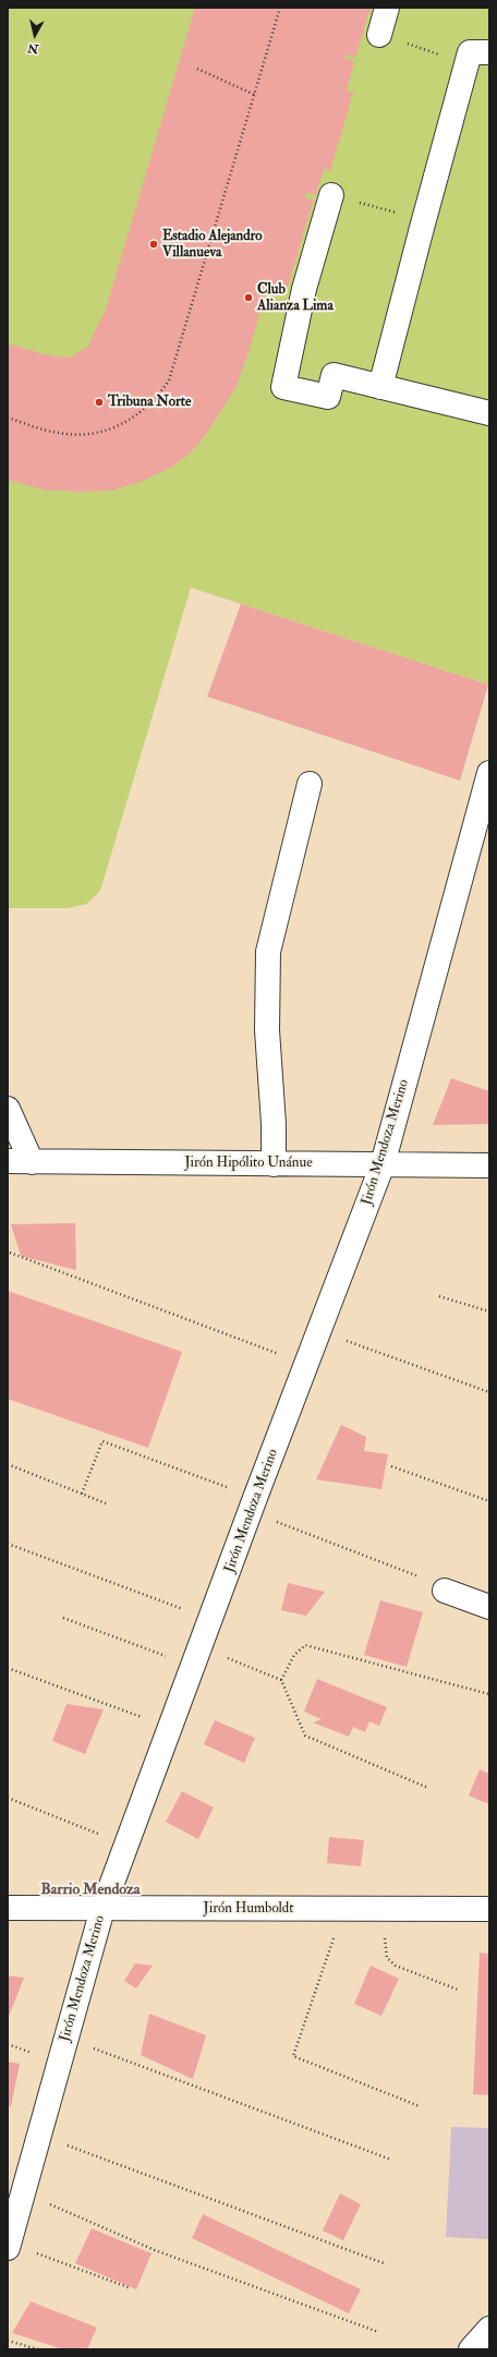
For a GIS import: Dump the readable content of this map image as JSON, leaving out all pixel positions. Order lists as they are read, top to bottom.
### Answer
{
  "streets": {
    "street": ["Jirón Mendoza Merino", "Jirón Hipólito Unánue", "Jirón Humboldt"]
  },
  "crossings": [
    ["Jirón Mendoza Merino", "Jirón Hipólito Unánue"],
    ["Jirón Mendoza Merino", "Jirón Humboldt"]
  ],
  "districts": ["Barrio Mendoza"],
  "places": ["Estadio Alejandro Villanueva", "Club Alianza Lima", "Tribuna Norte"],
  "north": "bottom"
}
